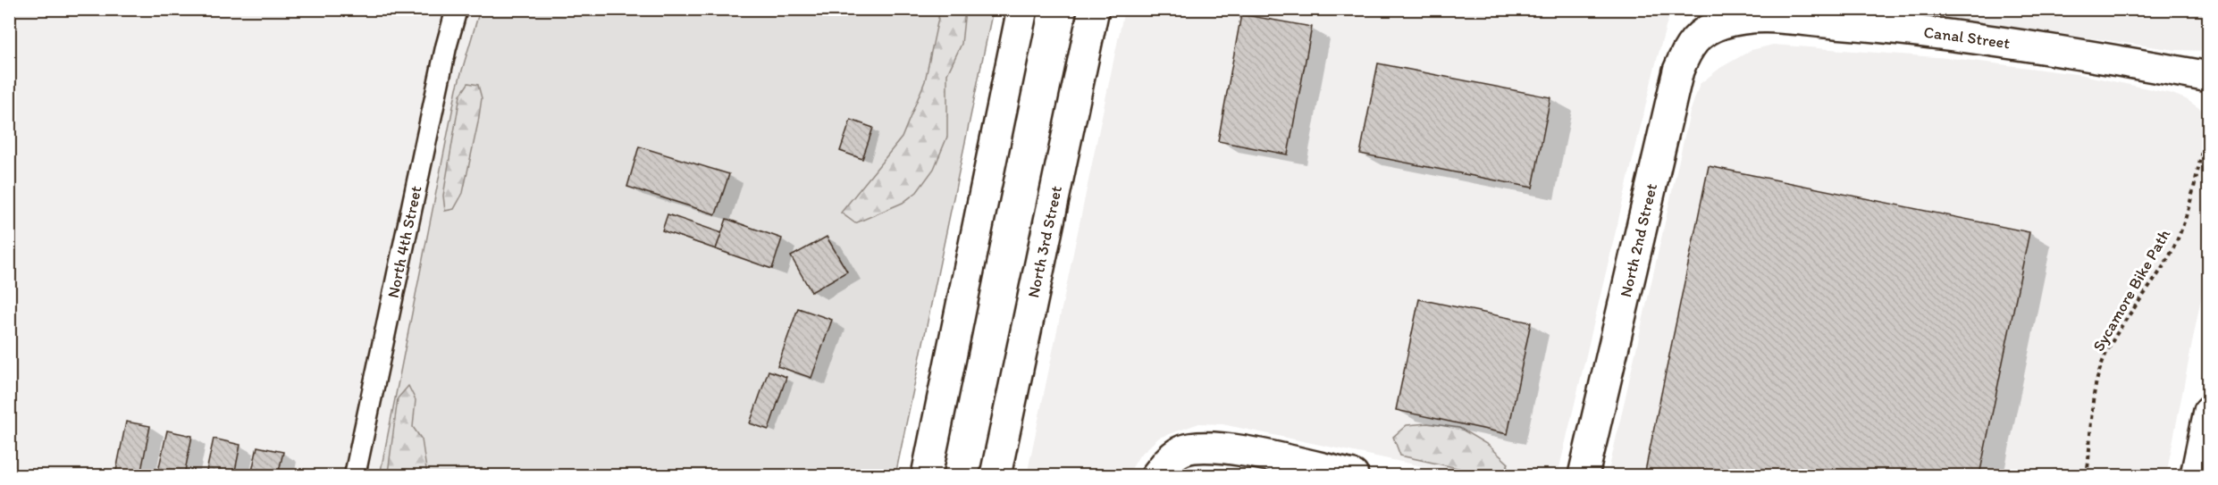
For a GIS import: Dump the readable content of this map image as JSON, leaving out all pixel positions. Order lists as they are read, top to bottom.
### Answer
{
  "streets": {
    "main road": ["Canal Street", "North 2nd Street", "North 3rd Street"],
    "lane": ["North 4th Street"],
    "path": ["Sycamore Bike Path"]
  },
  "crossings": [
    ["Canal Street", "North 2nd Street"]
  ]
}
